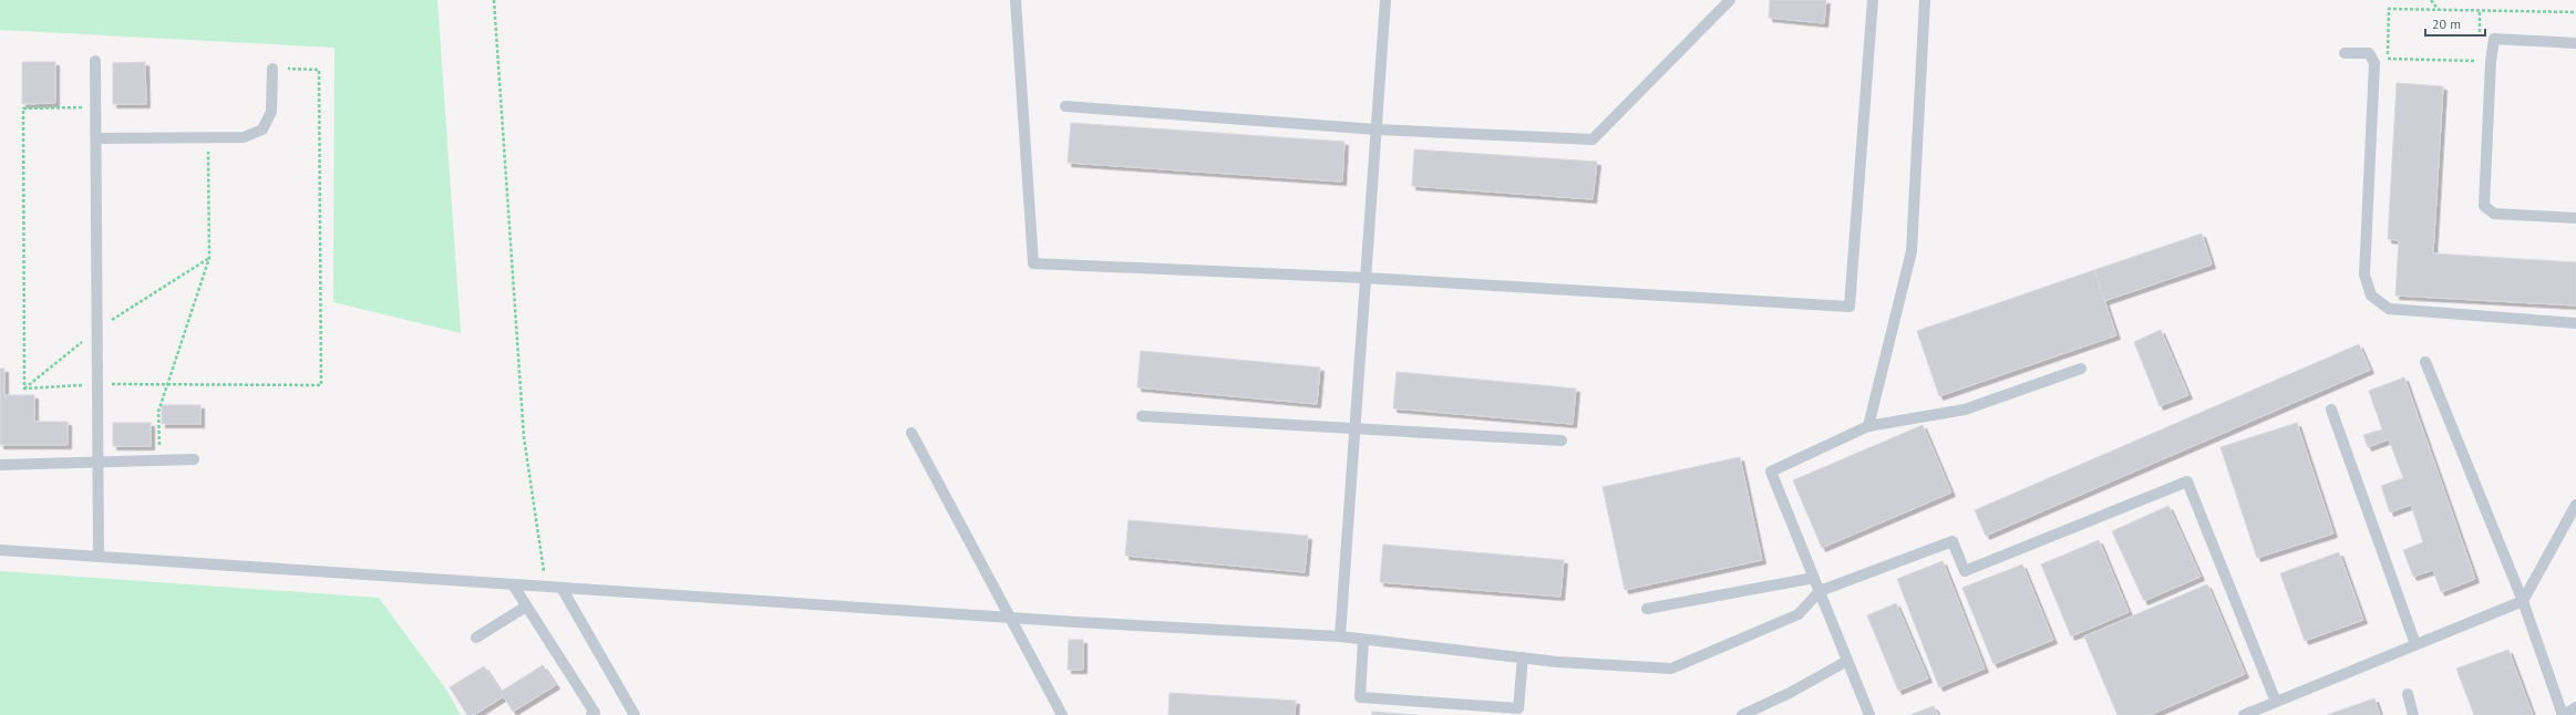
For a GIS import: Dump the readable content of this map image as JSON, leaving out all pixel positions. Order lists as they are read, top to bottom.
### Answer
{
  "scale_bar": "20 m"
}
